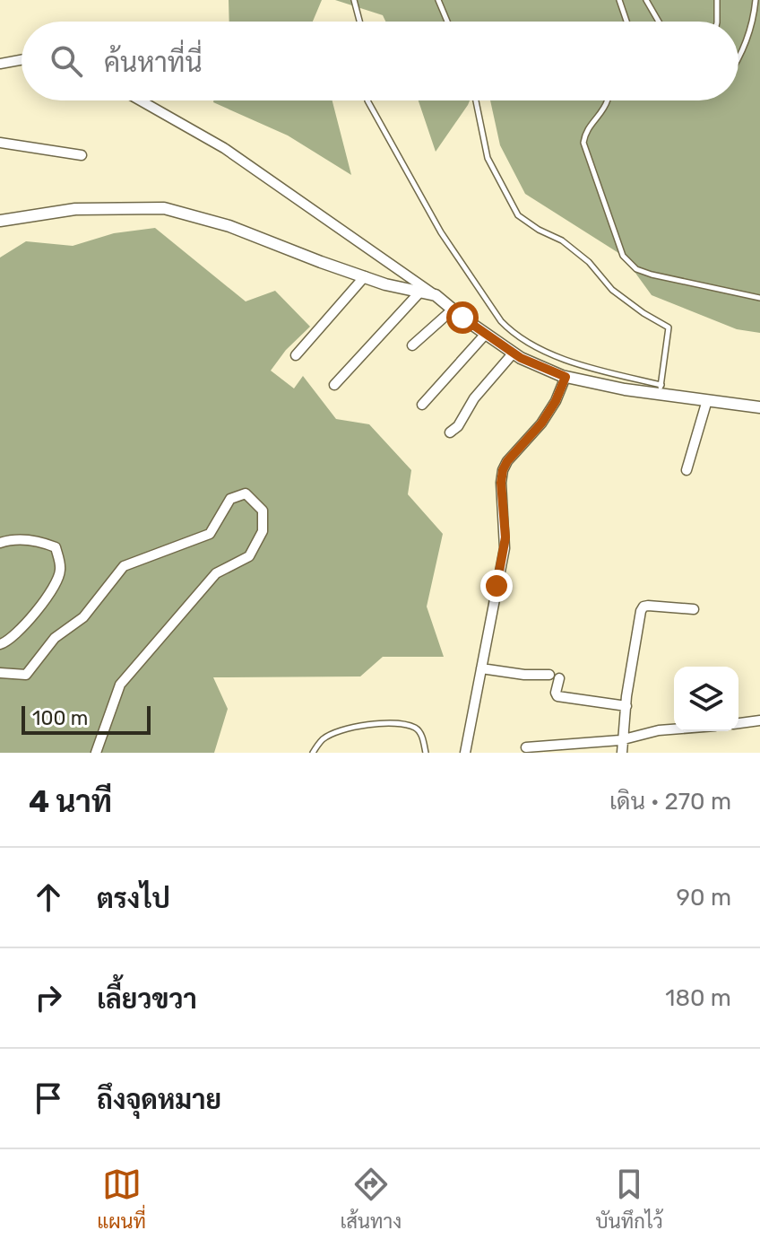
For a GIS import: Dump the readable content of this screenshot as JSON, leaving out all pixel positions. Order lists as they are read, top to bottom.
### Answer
{
  "scale_bar": "100 m",
  "page": {
    "search": "ค้นหาที่นี่",
    "scale": "100 m",
    "heading": ["4 นาที", "เดิน · 270 m"],
    "list": [
      ["ตรงไป", "90 m"],
      ["เลี้ยวขวา", "180 m"],
      "ถึงจุดหมาย"
    ],
    "nav": ["แผนที่", "เส้นทาง", "บันทึกไว้"]
  }
}
